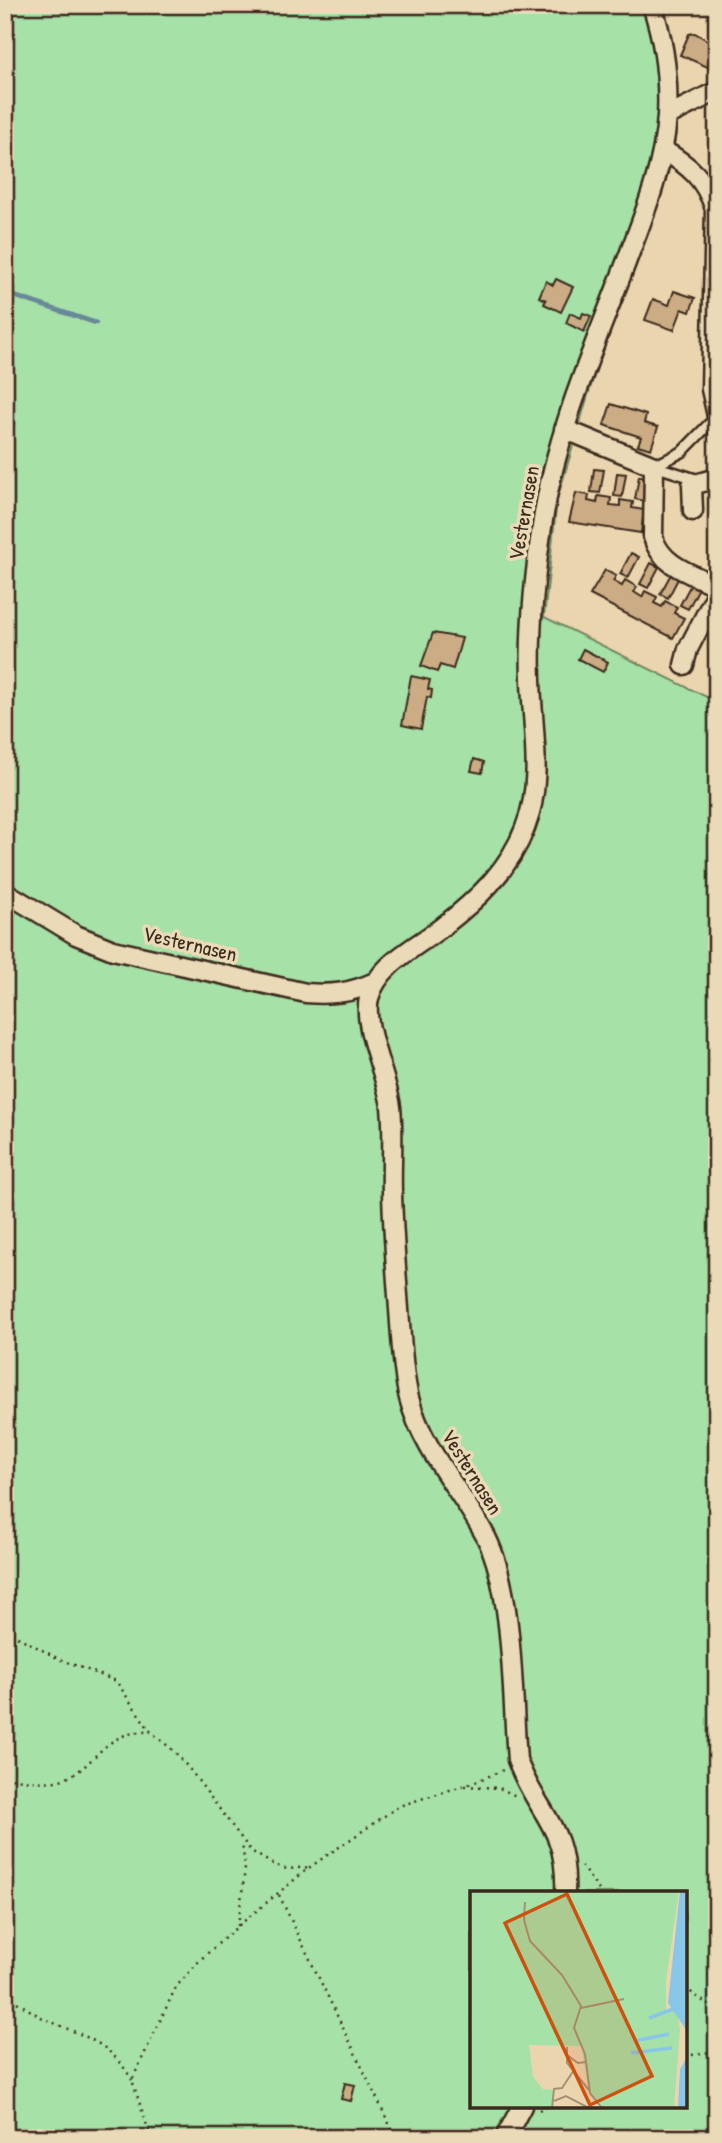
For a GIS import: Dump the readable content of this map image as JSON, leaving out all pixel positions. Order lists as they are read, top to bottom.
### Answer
{
  "streets": {
    "street": ["Vesternasen"]
  }
}
